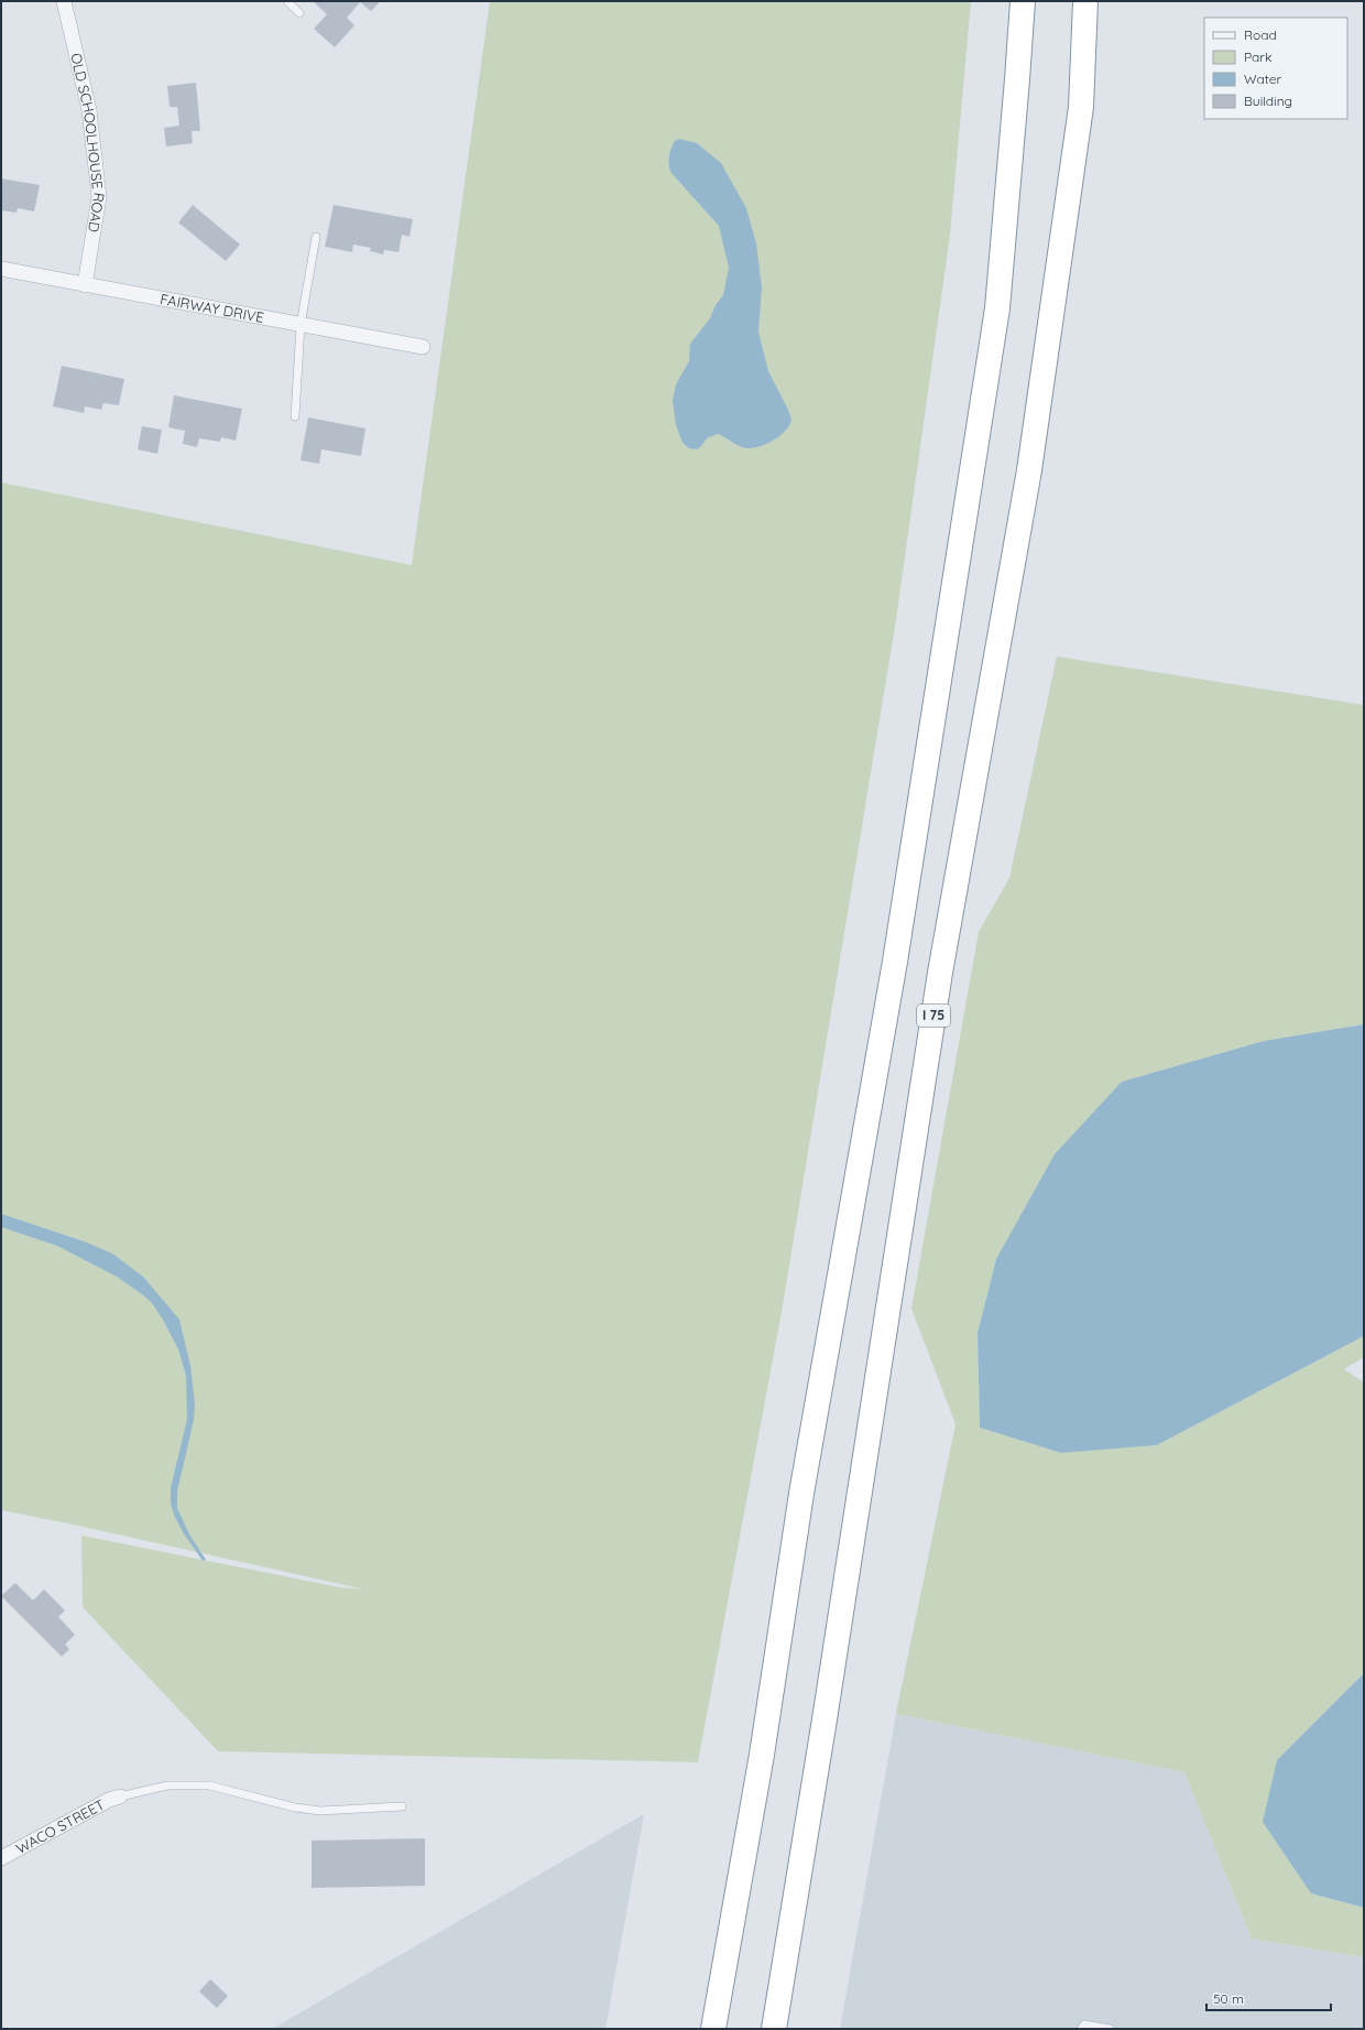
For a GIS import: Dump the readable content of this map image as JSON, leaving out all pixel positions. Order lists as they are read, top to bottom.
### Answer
{
  "streets": {
    "highway": ["I 75"],
    "street": ["OLD SCHOOLHOUSE ROAD", "FAIRWAY DRIVE", "WACO STREET"]
  },
  "crossings": [
    ["OLD SCHOOLHOUSE ROAD", "FAIRWAY DRIVE"]
  ],
  "legend": [
    "Road",
    "Park",
    "Water",
    "Building"
  ],
  "scale_bar": "50 m"
}
